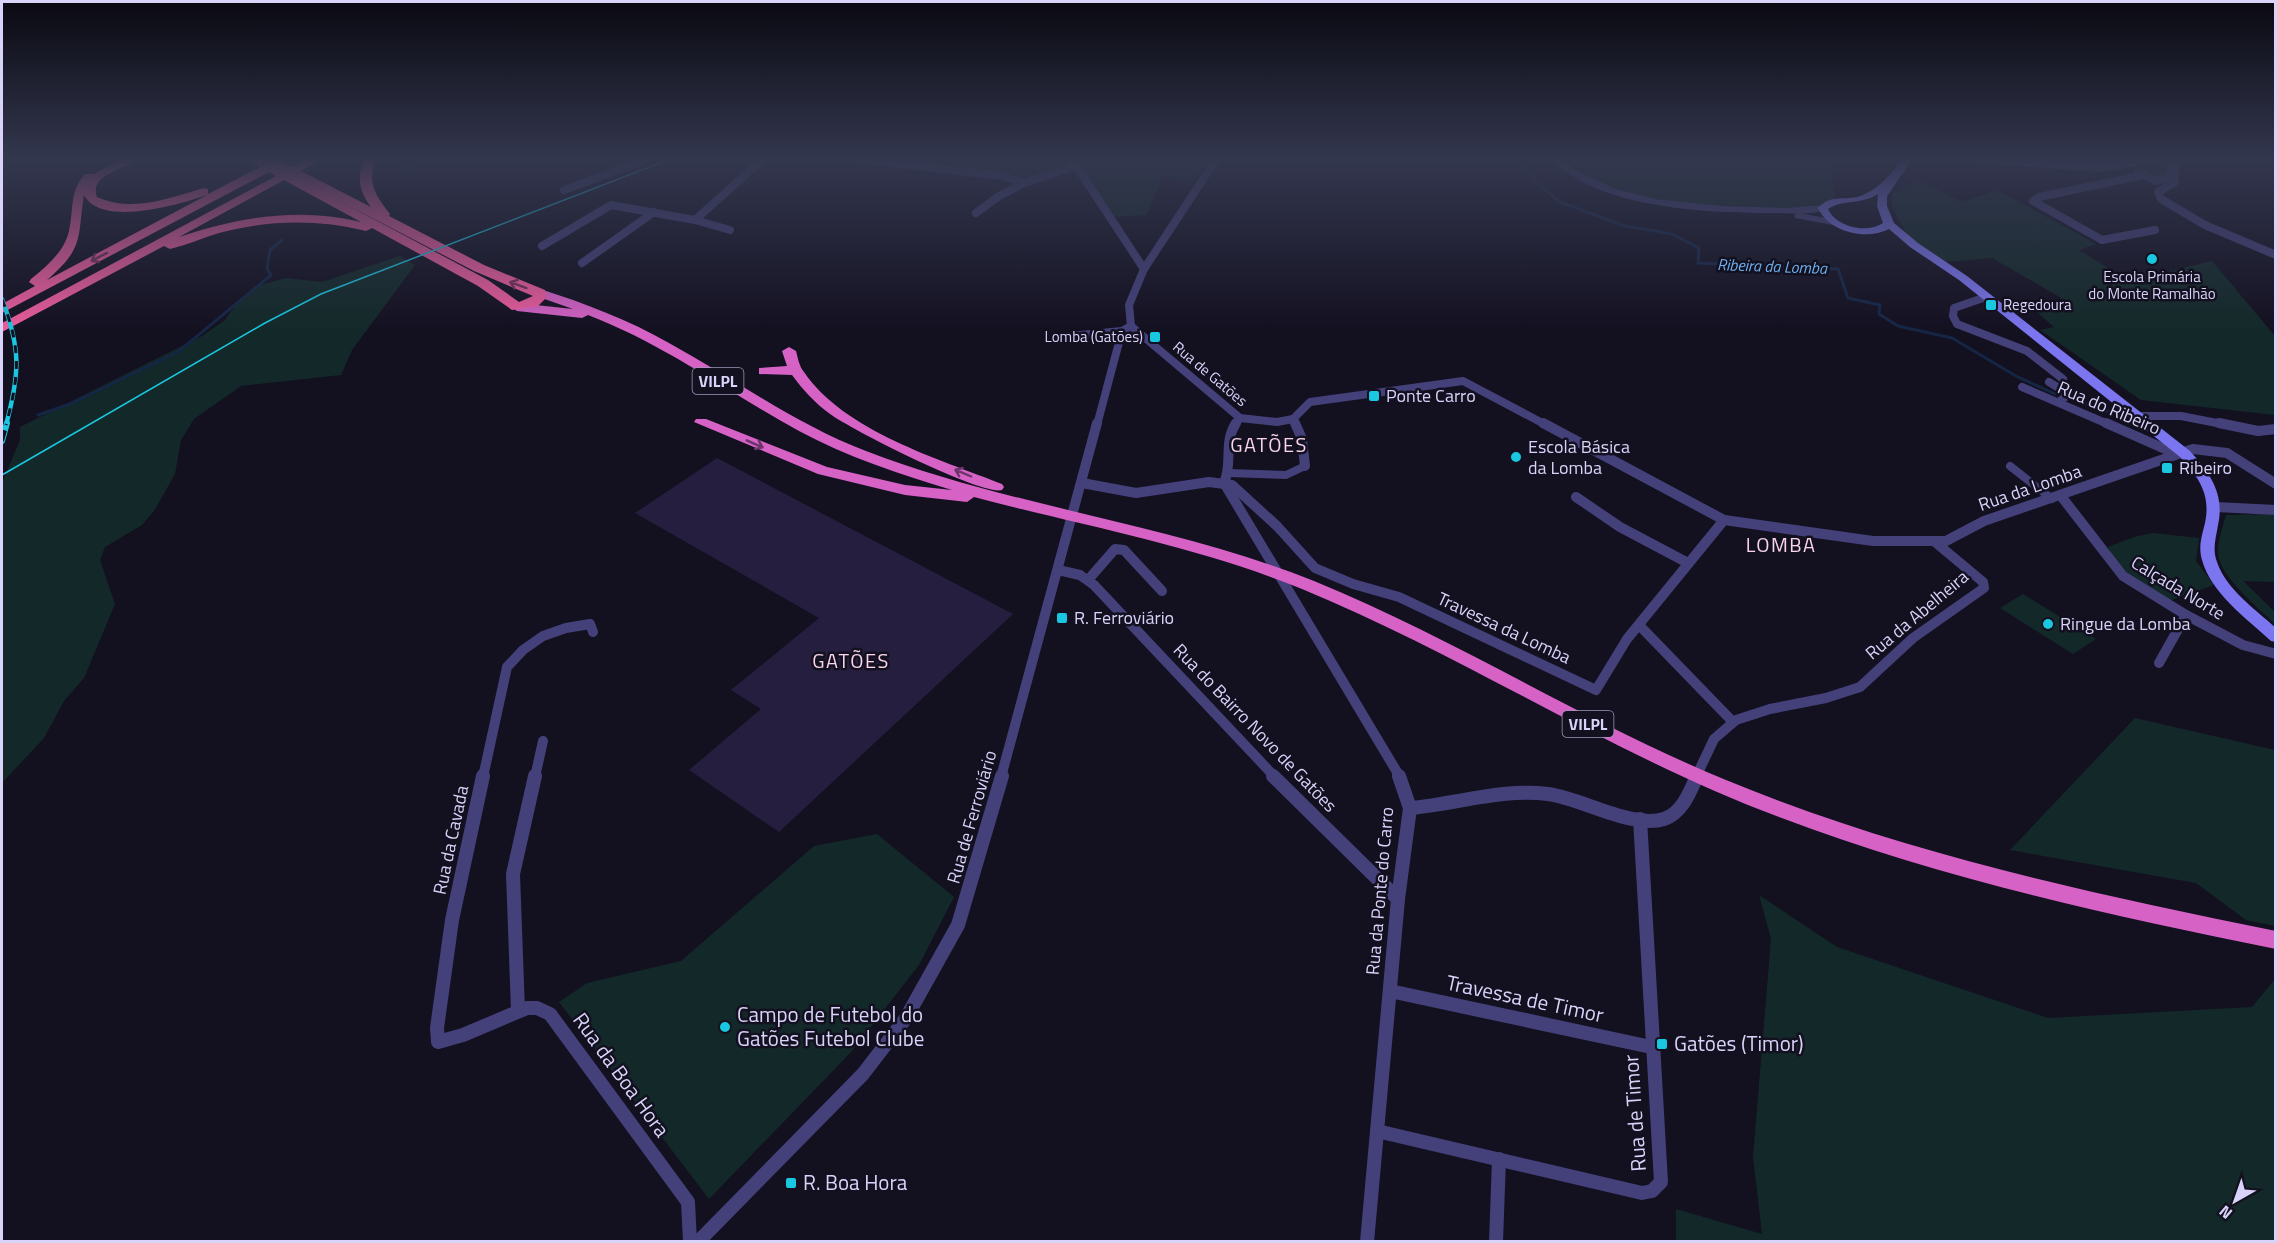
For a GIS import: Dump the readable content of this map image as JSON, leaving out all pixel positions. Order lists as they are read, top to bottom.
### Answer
{
  "streets": {
    "highway": ["VILPL"],
    "street": [
      "Rua de Gatões",
      "Rua do Ribeiro",
      "Rua da Lomba",
      "Calçada Norte",
      "Rua da Abelheira",
      "Travessa da Lomba",
      "Rua do Bairro Novo de Gatões",
      "Rua de Ferroviário",
      "Rua da Cavada",
      "Rua da Ponte do Carro",
      "Travessa de Timor",
      "Rua da Boa Hora",
      "Rua de Timor"
    ]
  },
  "crossings": [
    ["Rua de Gatões", "Rua da Lomba"],
    ["Rua do Ribeiro", "Rua da Lomba"],
    ["Rua da Lomba", "Calçada Norte"],
    ["Rua da Lomba", "Rua da Abelheira"],
    ["Rua da Lomba", "Travessa da Lomba"],
    ["Rua da Abelheira", "Rua da Ponte do Carro"],
    ["Rua da Abelheira", "Rua de Timor"],
    ["Travessa da Lomba", "Rua da Ponte do Carro"],
    ["Rua do Bairro Novo de Gatões", "Rua de Ferroviário"],
    ["Rua do Bairro Novo de Gatões", "Rua da Ponte do Carro"],
    ["Rua da Cavada", "Rua da Boa Hora"],
    ["Rua da Ponte do Carro", "Travessa de Timor"],
    ["Rua da Ponte do Carro", "Rua de Timor"],
    ["Travessa de Timor", "Rua de Timor"]
  ],
  "districts": ["GATÕES", "LOMBA", "GATÕES"],
  "water": ["Ribeira da Lomba"],
  "places": {
    "other": [
      "Escola Primária do Monte Ramalhão",
      "Escola Básica da Lomba",
      "Ringue da Lomba",
      "Campo de Futebol do Gatões Futebol Clube"
    ],
    "transit": [
      "Regedoura",
      "Lomba (Gatões)",
      "Ponte Carro",
      "Ribeiro",
      "R. Ferroviário",
      "Gatões (Timor)",
      "R. Boa Hora"
    ]
  },
  "north": "bottom left"
}
